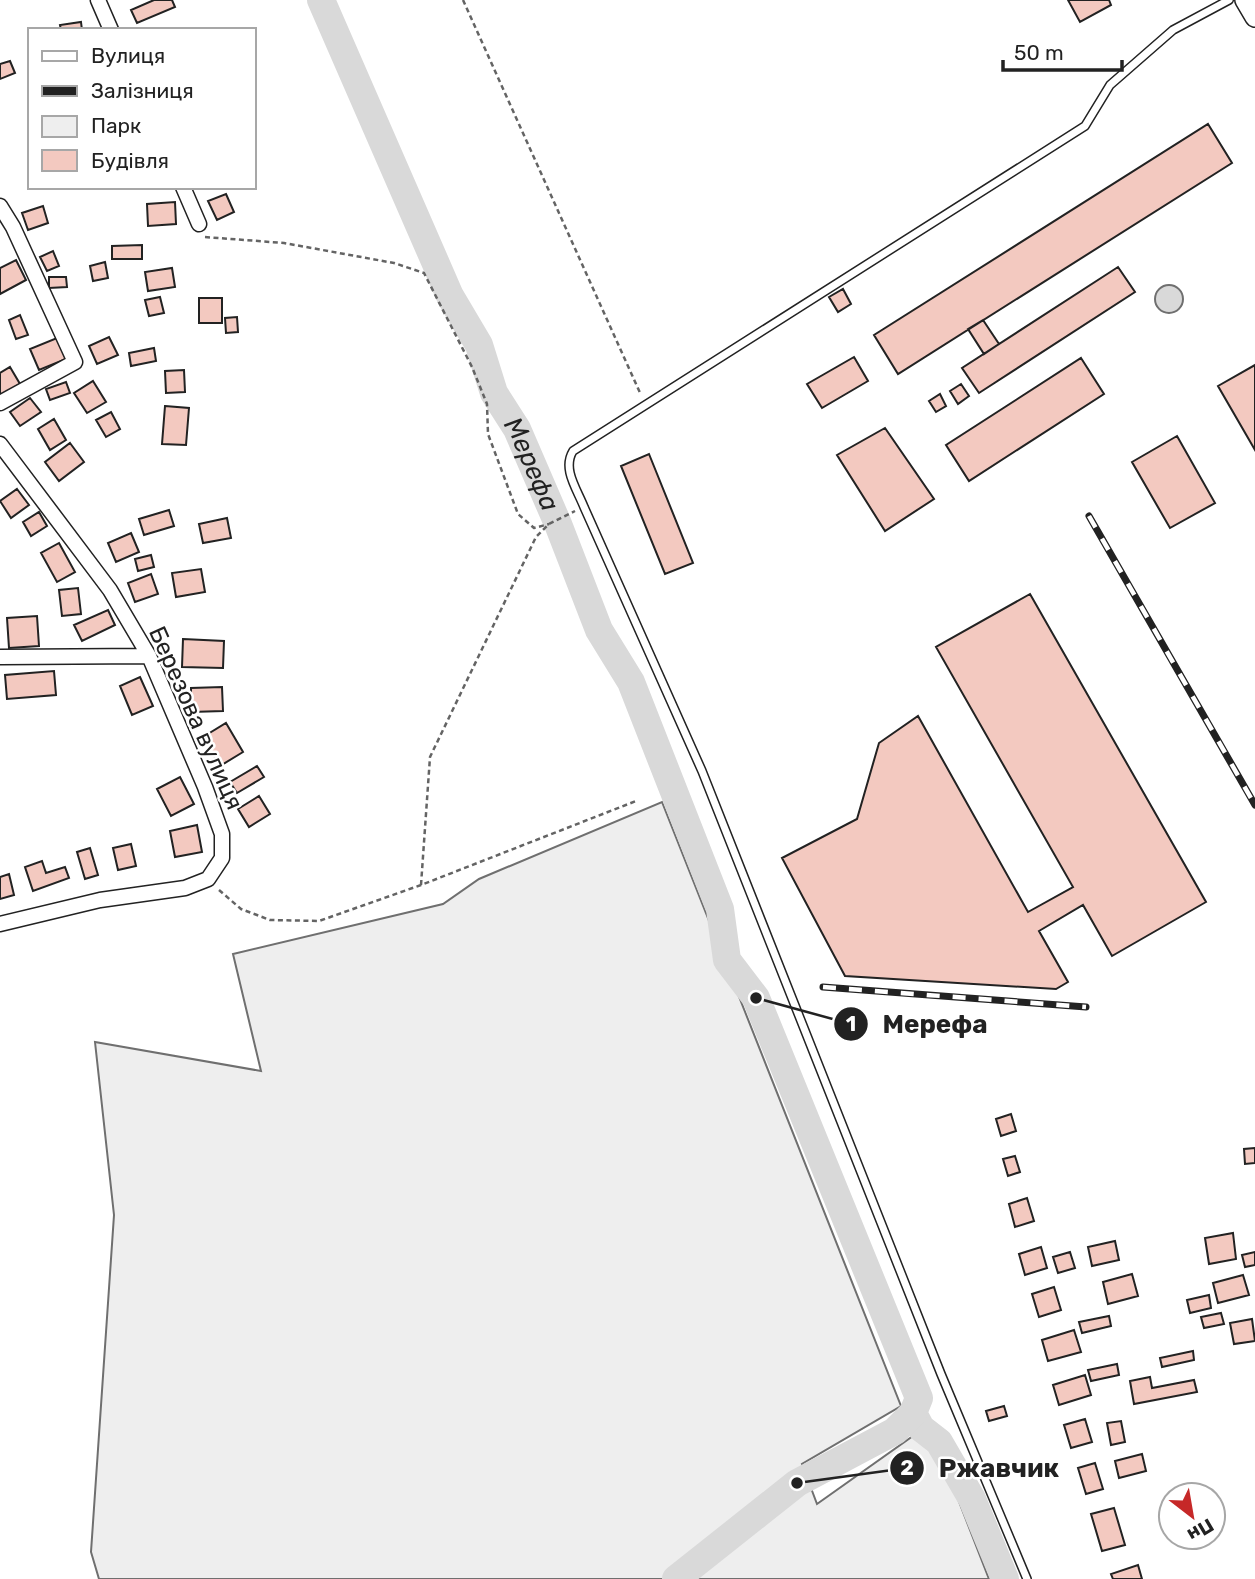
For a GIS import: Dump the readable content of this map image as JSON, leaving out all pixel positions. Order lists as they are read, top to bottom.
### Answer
{
  "streets": {
    "street": ["Березова вулиця"]
  },
  "water": ["Мерефа"],
  "places": ["Мерефа", "Ржавчик"],
  "legend": [
    "Вулиця",
    "Залізниця",
    "Парк",
    "Будівля"
  ],
  "scale_bar": "50 m",
  "north": "bottom right"
}
